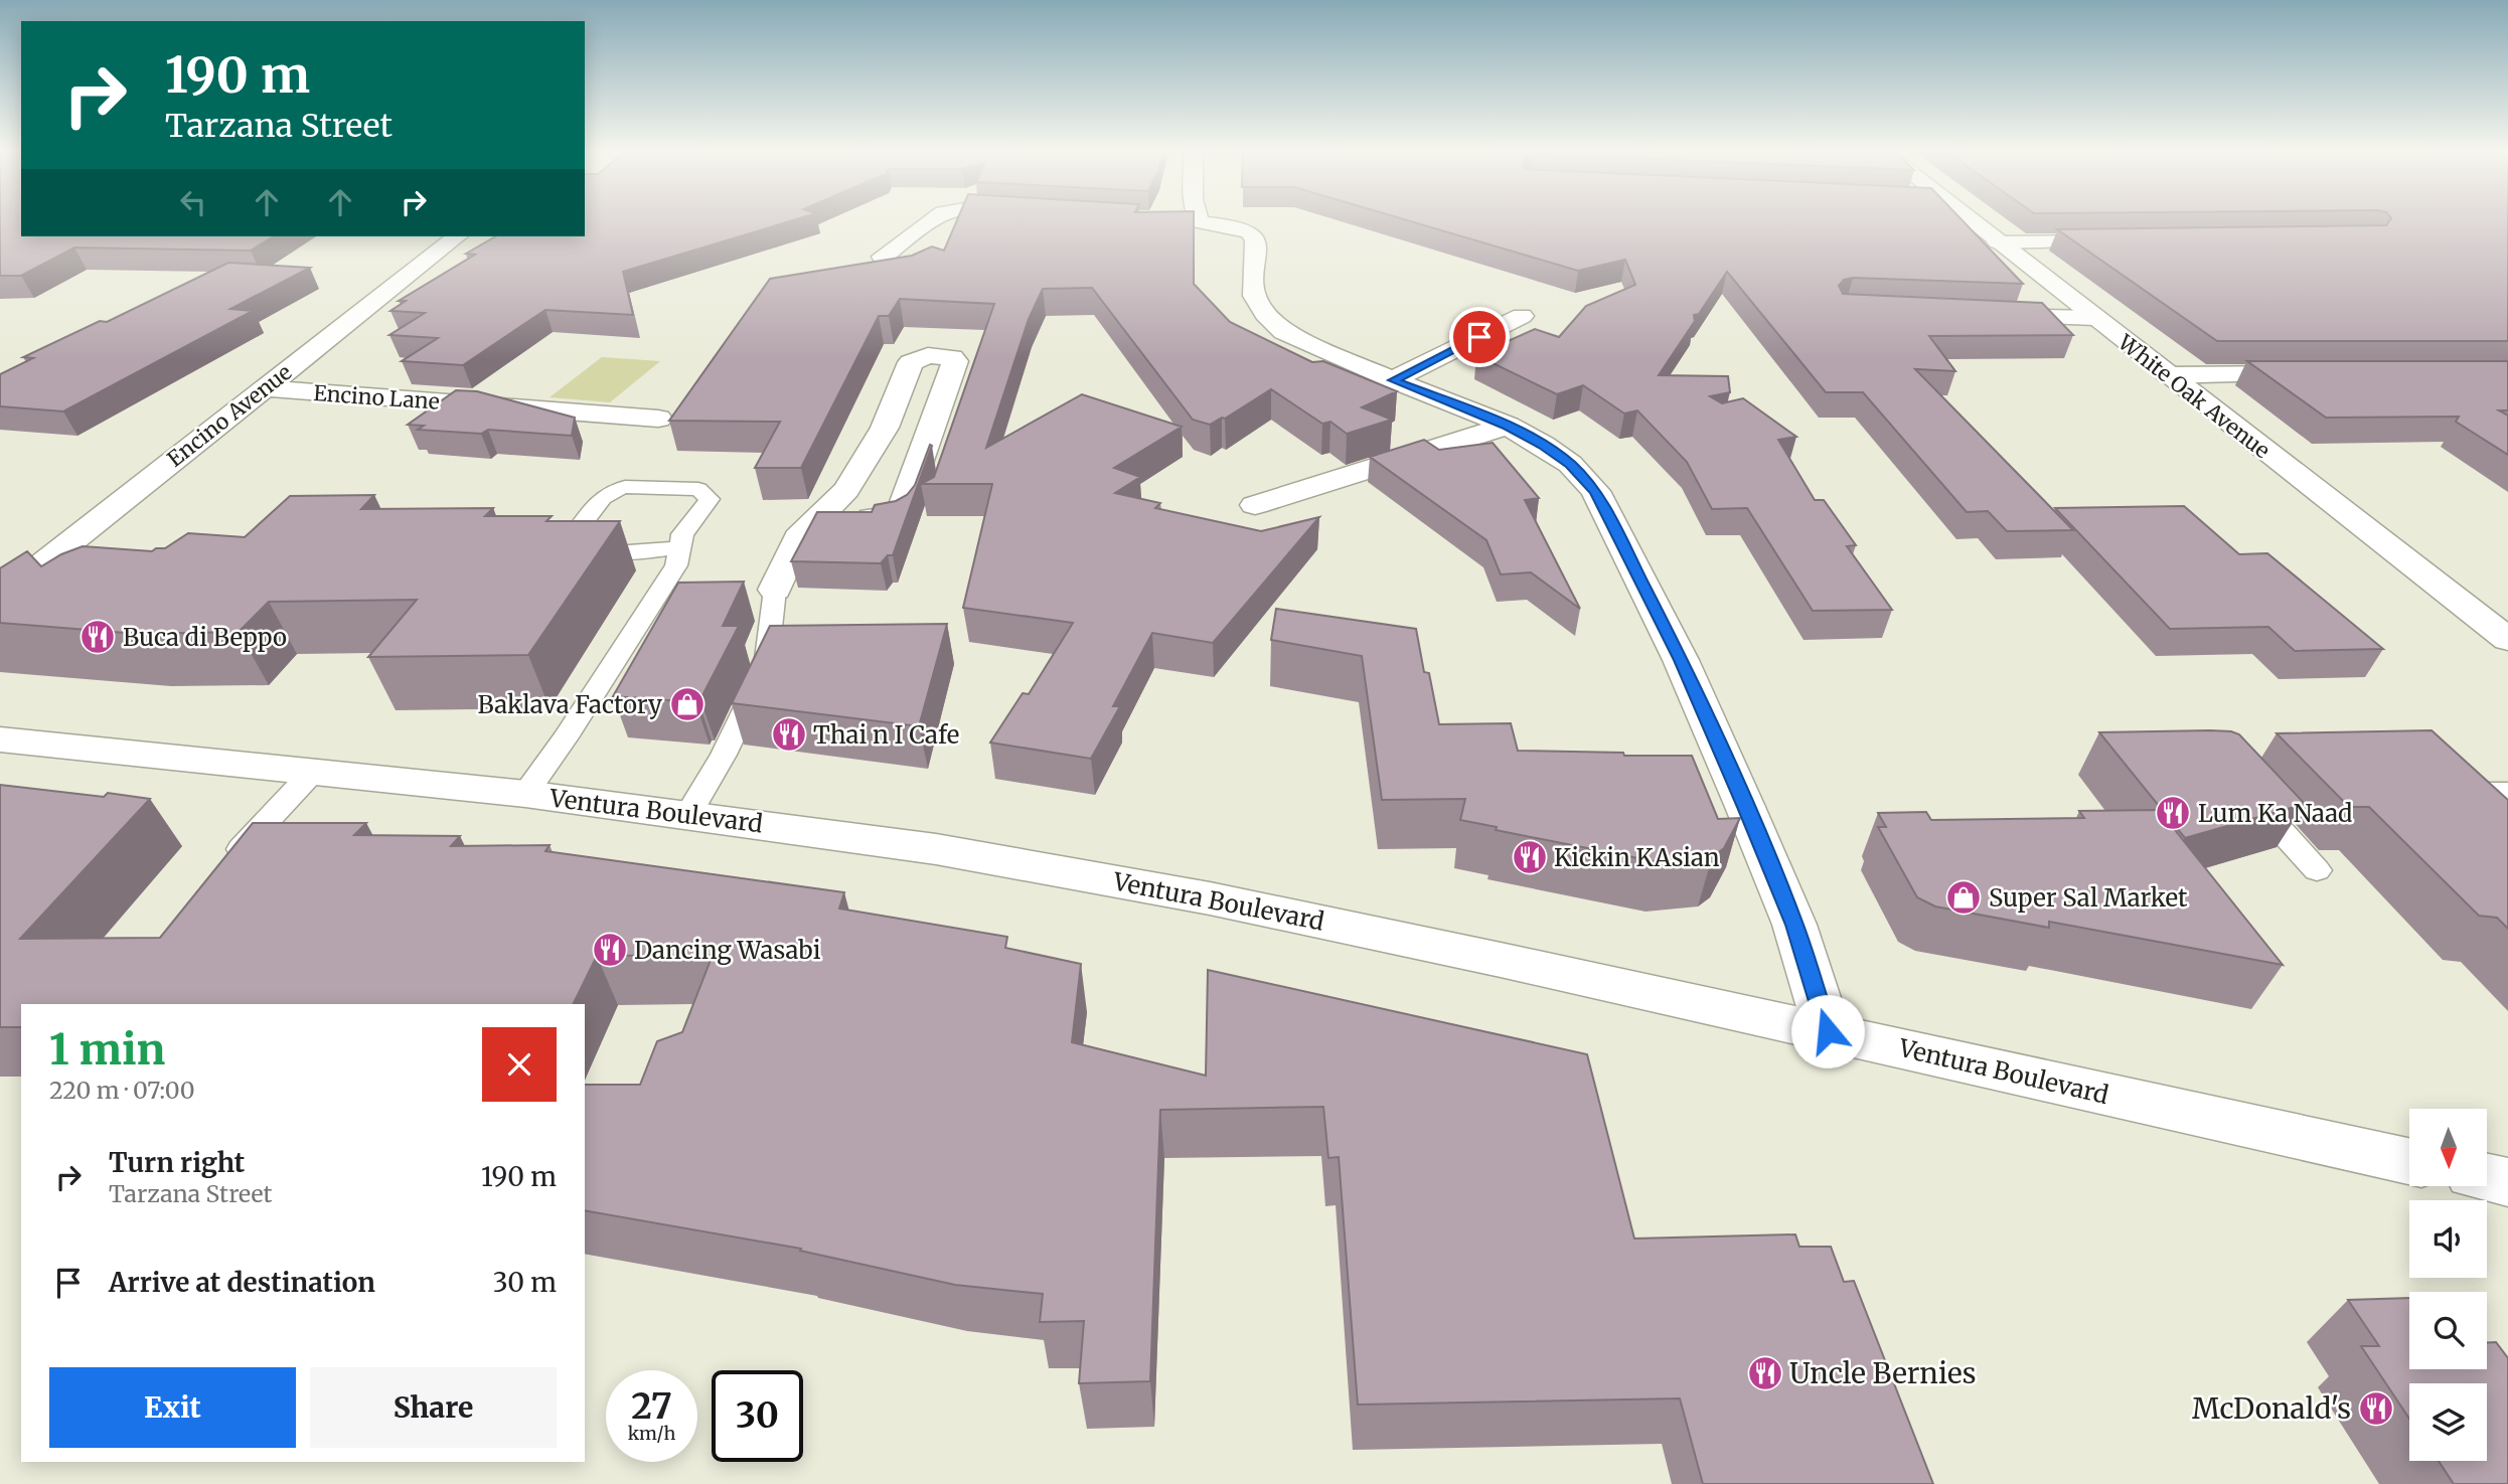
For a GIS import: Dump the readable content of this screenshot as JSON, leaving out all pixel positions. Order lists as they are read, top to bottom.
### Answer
{
  "streets": {
    "street": [
      "White Oak Avenue",
      "Encino Lane",
      "Encino Avenue",
      "Ventura Boulevard"
    ]
  },
  "crossings": [
    ["Encino Lane", "Encino Avenue"]
  ],
  "places": {
    "restaurant": [
      "Buca di Beppo",
      "Thai n I Cafe",
      "Lum Ka Naad",
      "Kickin KAsian",
      "Dancing Wasabi",
      "Uncle Bernies",
      "McDonald's"
    ],
    "shop": ["Baklava Factory", "Super Sal Market"]
  },
  "north": "bottom",
  "page": {
    "turn": ["190 m", "Tarzana Street"],
    "heading": ["1 min", "220 m · 07:00"],
    "list": [
      {
        "name": "Turn right",
        "note": "Tarzana Street",
        "value": "190 m"
      },
      {
        "name": "Arrive at destination",
        "value": "30 m"
      }
    ],
    "buttons": ["Exit", "Share"],
    "speed": "27 km/h",
    "limit": "30"
  }
}
